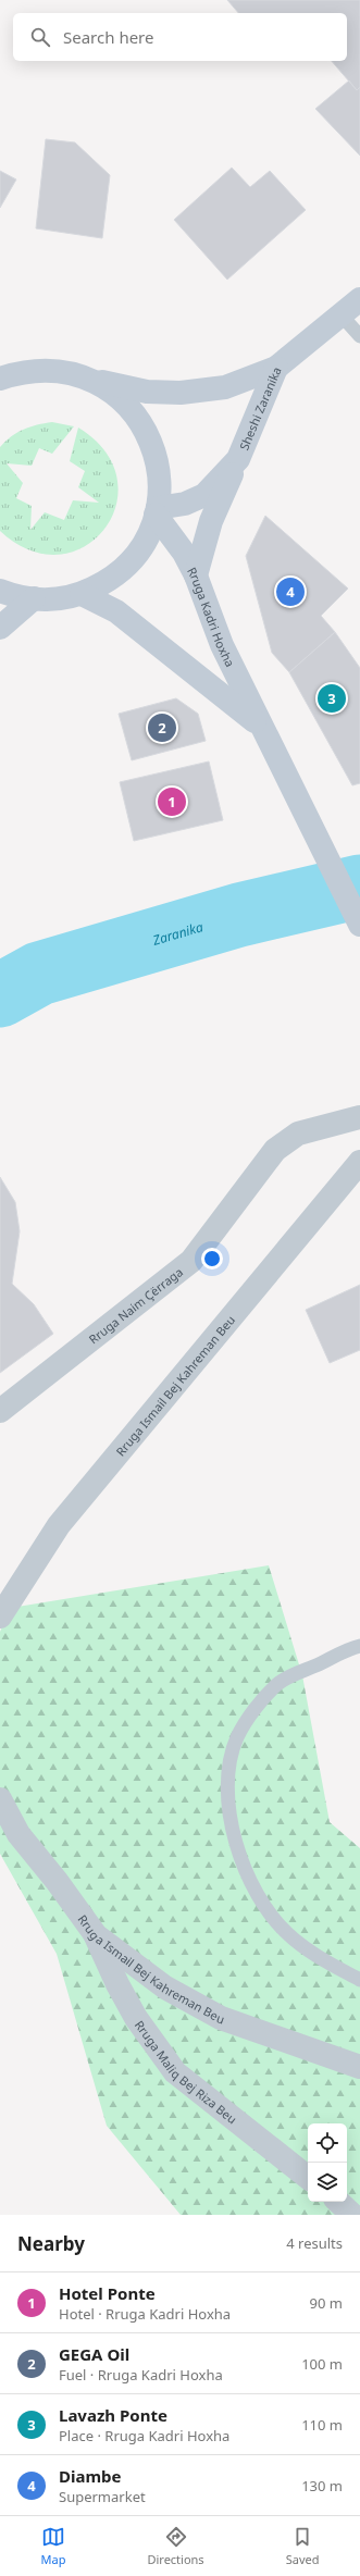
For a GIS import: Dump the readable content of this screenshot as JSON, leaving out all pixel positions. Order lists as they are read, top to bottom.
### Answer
{
  "streets": {
    "main road": ["Sheshi Zaranika", "Rruga Kadri Hoxha"],
    "street": ["Rruga Naim Çërraga", "Rruga Ismail Bej Kahreman Beu", "Rruga Maliq Bej Riza Beu"]
  },
  "crossings": [
    ["Sheshi Zaranika", "Rruga Kadri Hoxha"],
    ["Rruga Ismail Bej Kahreman Beu", "Rruga Maliq Bej Riza Beu"]
  ],
  "water": ["Zaranika"],
  "page": {
    "search": "Search here",
    "pins": [
      "4",
      "3",
      "2",
      "1"
    ],
    "heading": ["Nearby", "4 results"],
    "list": [
      {
        "mark": "1",
        "name": "Hotel Ponte",
        "note": "Hotel · Rruga Kadri Hoxha",
        "value": "90 m"
      },
      {
        "mark": "2",
        "name": "GEGA Oil",
        "note": "Fuel · Rruga Kadri Hoxha",
        "value": "100 m"
      },
      {
        "mark": "3",
        "name": "Lavazh Ponte",
        "note": "Place · Rruga Kadri Hoxha",
        "value": "110 m"
      },
      {
        "mark": "4",
        "name": "Diambe",
        "note": "Supermarket",
        "value": "130 m"
      }
    ],
    "nav": ["Map", "Directions", "Saved"]
  }
}
